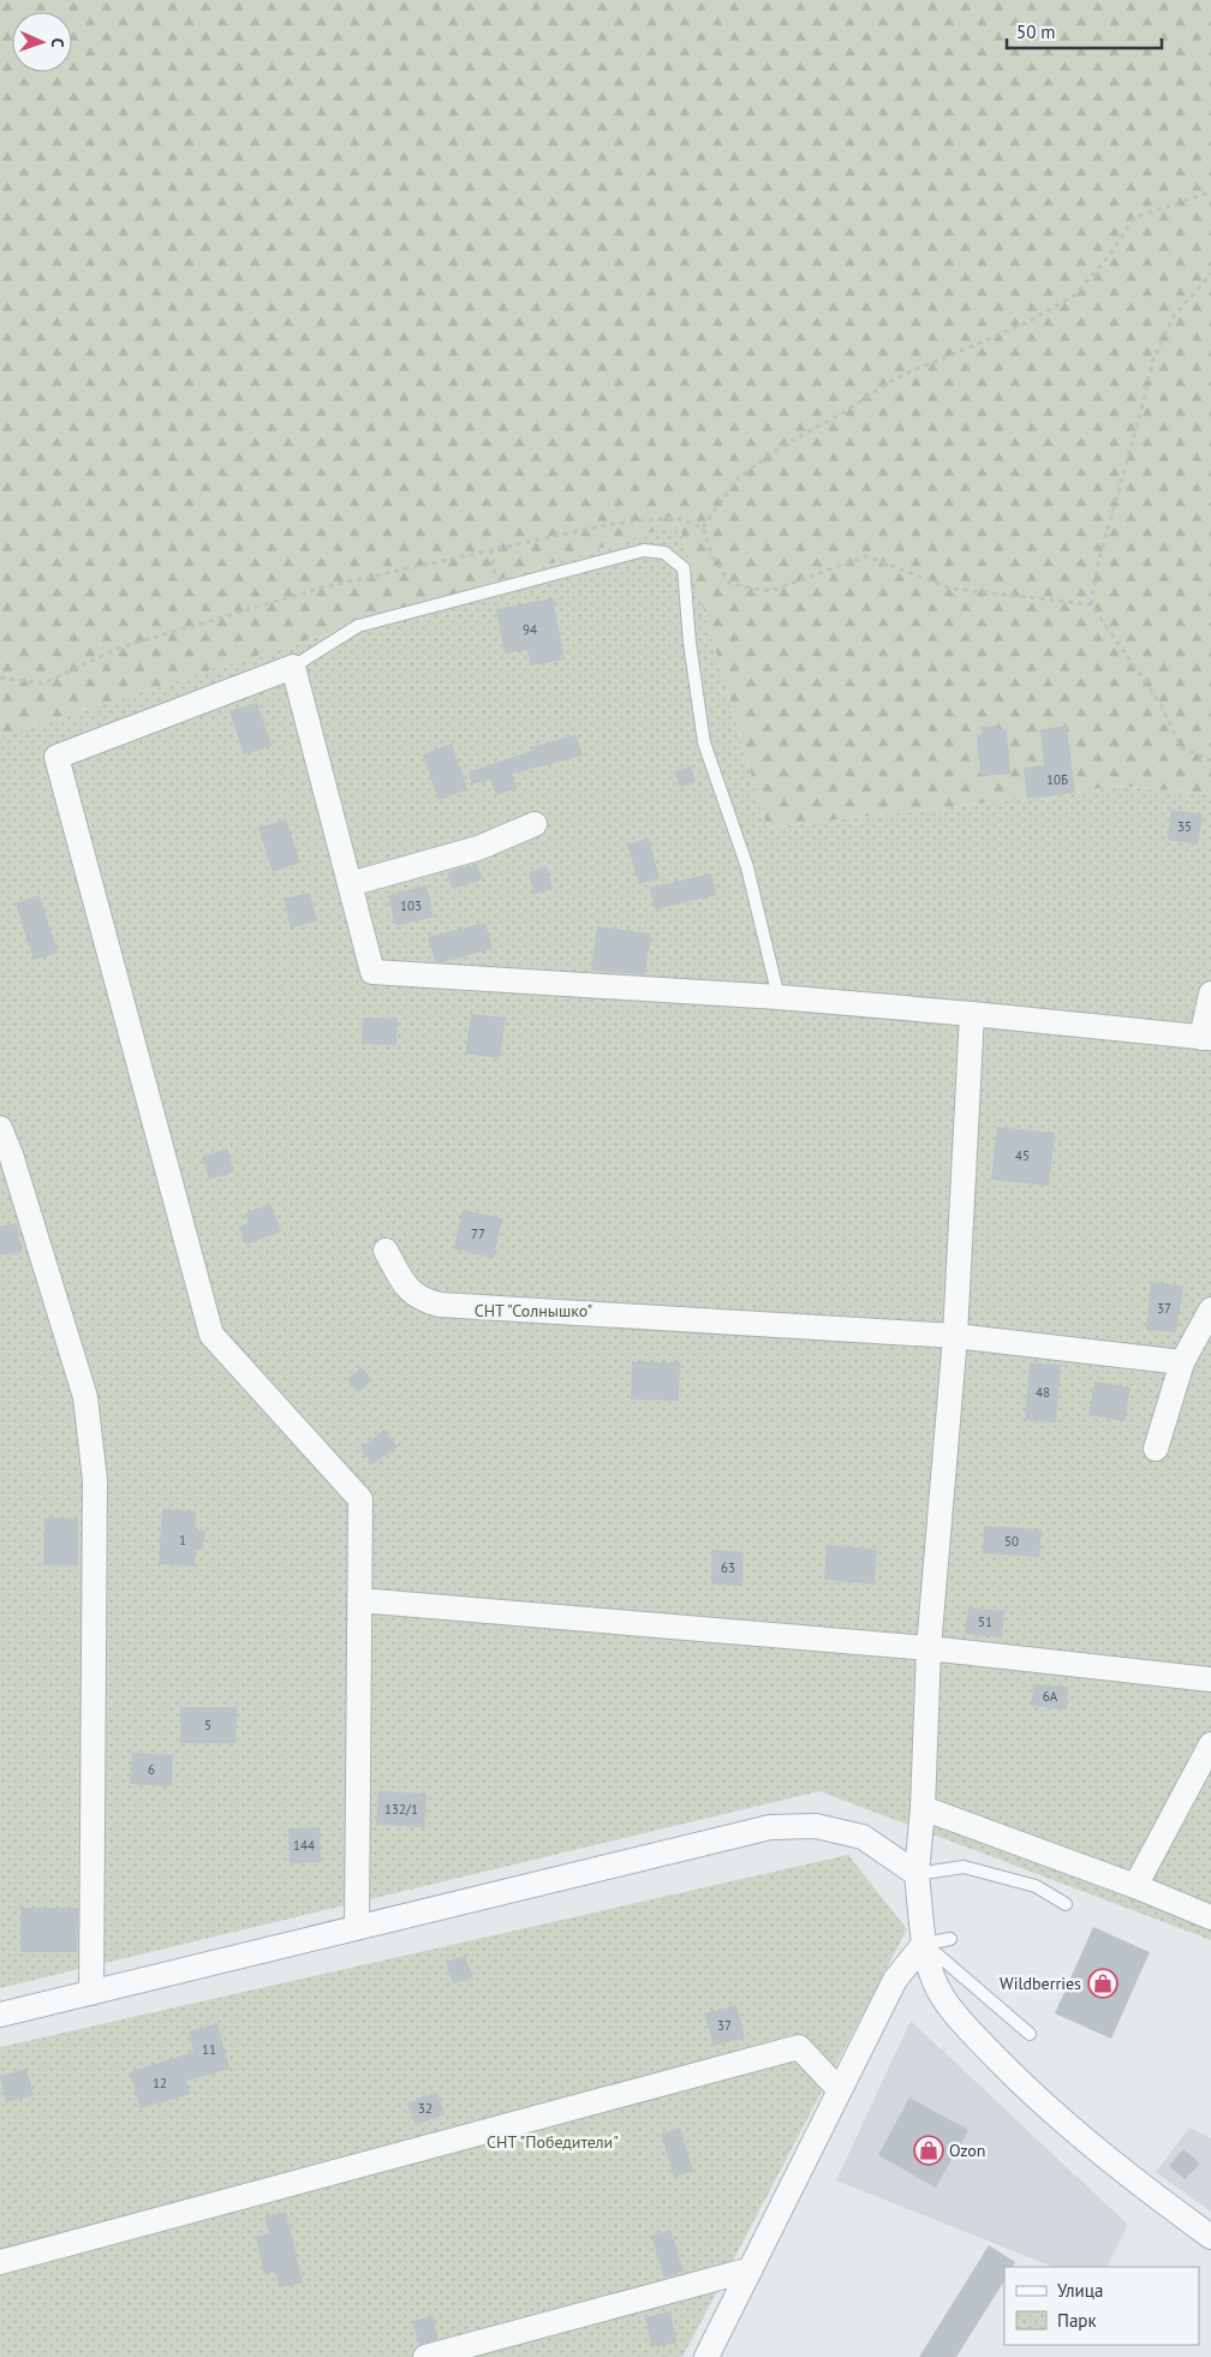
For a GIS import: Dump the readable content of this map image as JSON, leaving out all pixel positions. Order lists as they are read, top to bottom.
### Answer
{
  "parks": ["СНТ \"Солнышко\"", "СНТ \"Победители\""],
  "places": {
    "shop": ["Wildberries", "Ozon"]
  },
  "house_numbers": [
    "94",
    "10Б",
    "35",
    "103",
    "45",
    "77",
    "37",
    "48",
    "1",
    "50",
    "63",
    "51",
    "6А",
    "5",
    "6",
    "132/1",
    "144",
    "37",
    "11",
    "12",
    "32"
  ],
  "legend": ["Улица", "Парк"],
  "scale_bar": "50 m",
  "north": "right"
}
